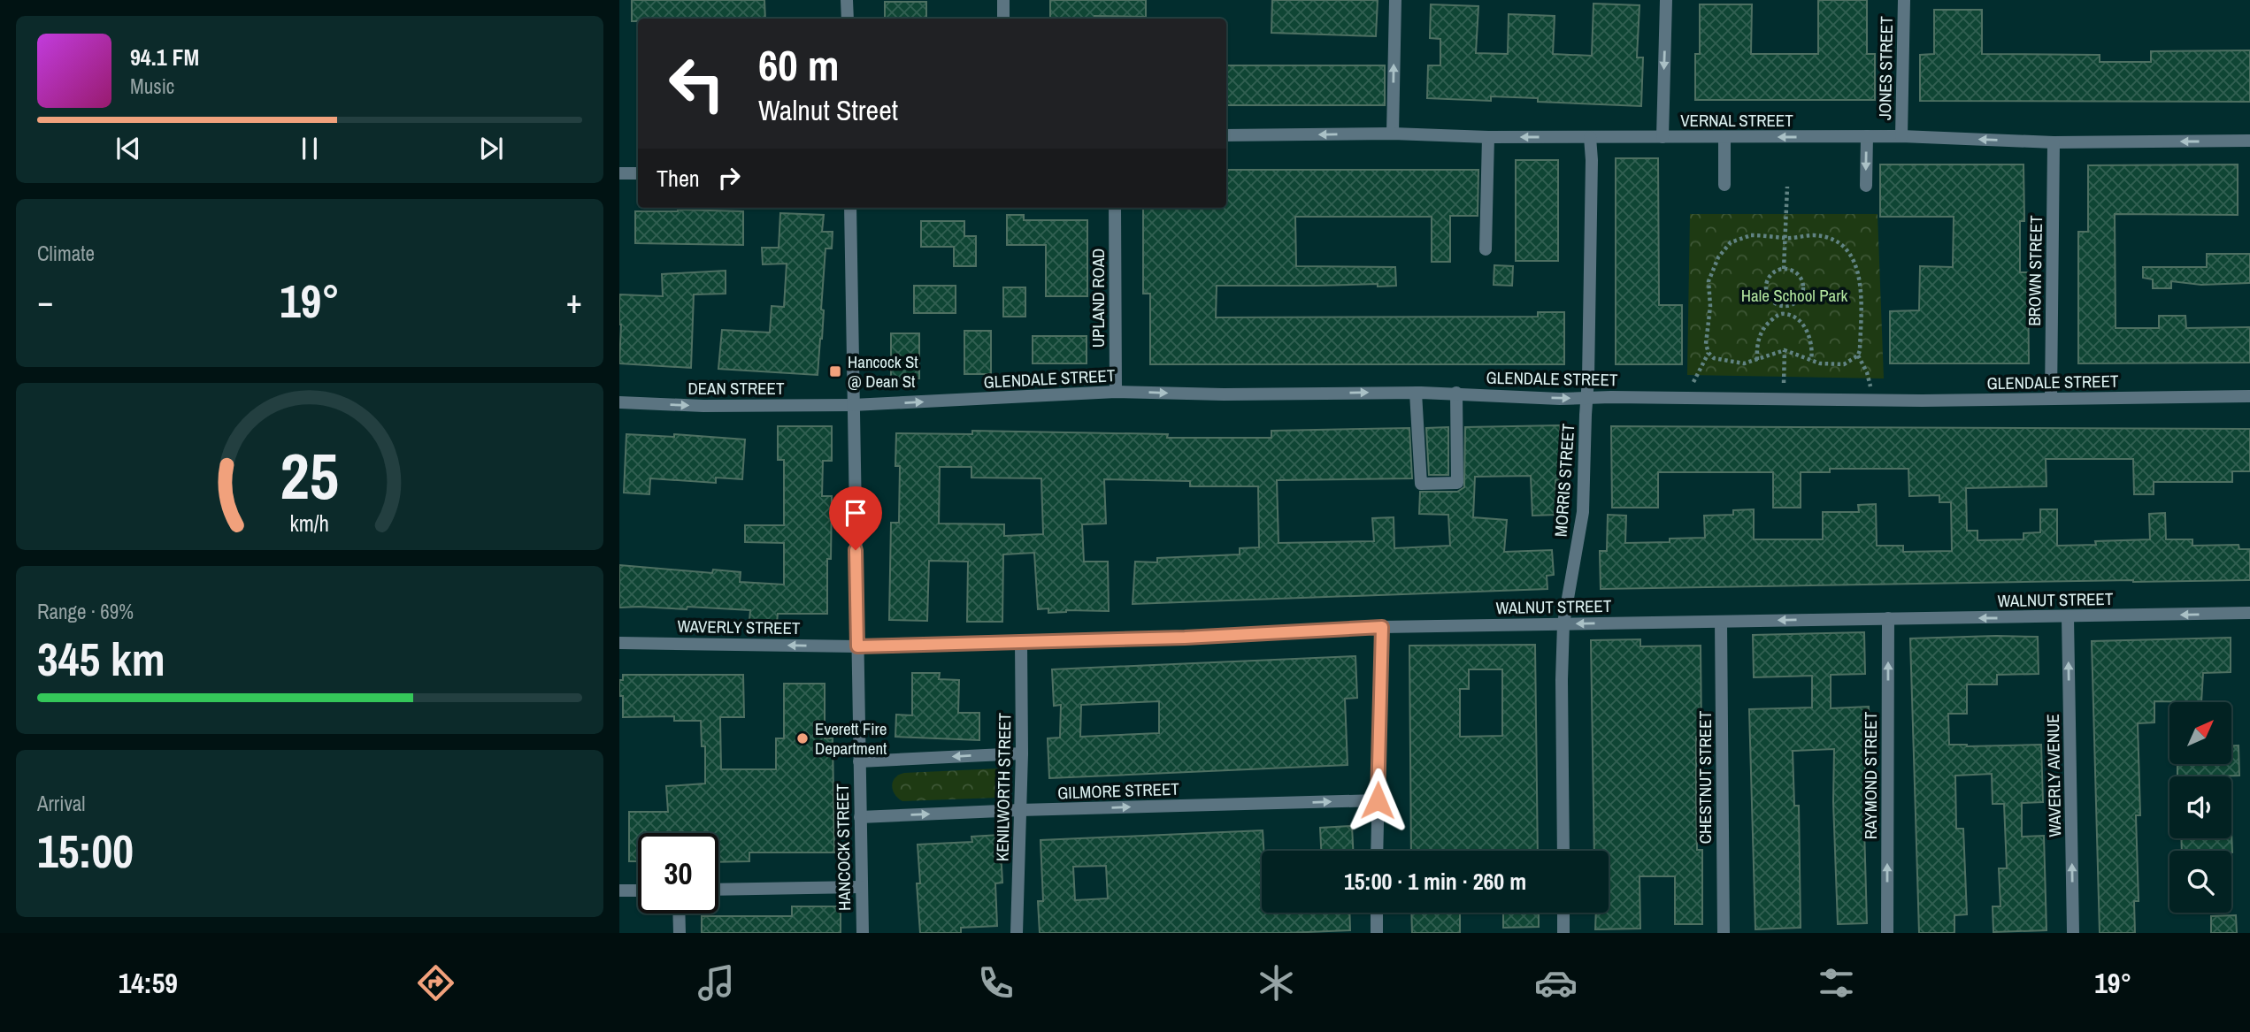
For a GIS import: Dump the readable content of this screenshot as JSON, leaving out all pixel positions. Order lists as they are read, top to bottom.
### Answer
{
  "streets": {
    "street": [
      "JONES STREET",
      "VERNAL STREET",
      "BROWN STREET",
      "UPLAND ROAD",
      "GLENDALE STREET",
      "DEAN STREET",
      "MORRIS STREET",
      "WALNUT STREET",
      "WAVERLY STREET",
      "RAYMOND STREET",
      "WAVERLY AVENUE",
      "CHESTNUT STREET",
      "KENILWORTH STREET",
      "GILMORE STREET",
      "HANCOCK STREET"
    ]
  },
  "crossings": [
    ["JONES STREET", "VERNAL STREET"],
    ["VERNAL STREET", "BROWN STREET"],
    ["VERNAL STREET", "MORRIS STREET"],
    ["BROWN STREET", "GLENDALE STREET"],
    ["UPLAND ROAD", "GLENDALE STREET"],
    ["GLENDALE STREET", "DEAN STREET"],
    ["GLENDALE STREET", "MORRIS STREET"],
    ["GLENDALE STREET", "HANCOCK STREET"],
    ["DEAN STREET", "HANCOCK STREET"],
    ["MORRIS STREET", "WALNUT STREET"],
    ["WALNUT STREET", "WAVERLY STREET"],
    ["WALNUT STREET", "RAYMOND STREET"],
    ["WALNUT STREET", "WAVERLY AVENUE"],
    ["WALNUT STREET", "CHESTNUT STREET"],
    ["WALNUT STREET", "KENILWORTH STREET"],
    ["WALNUT STREET", "HANCOCK STREET"],
    ["WAVERLY STREET", "HANCOCK STREET"],
    ["KENILWORTH STREET", "GILMORE STREET"],
    ["GILMORE STREET", "HANCOCK STREET"]
  ],
  "one_way": [
    "VERNAL STREET",
    "GLENDALE STREET",
    "DEAN STREET",
    "WALNUT STREET",
    "WAVERLY STREET",
    "RAYMOND STREET",
    "WAVERLY AVENUE"
  ],
  "parks": ["Hale School Park"],
  "places": {
    "transit": ["Hancock St @ Dean St"],
    "other": ["Everett Fire Department"]
  },
  "north": "top right",
  "page": {
    "turn": ["60 m", "Walnut Street"],
    "song": ["94.1 FM", "Music"],
    "then": "Then",
    "tile": [
      "Climate",
      ["Range · 69%", "345 km"],
      ["Arrival", "15:00"]
    ],
    "heat": ["−", "19°", "+"],
    "limit": "30",
    "trip": "15:00 · 1 min · 260 m",
    "tabs": ["14:59", "19°"],
    "gauge": ["25", "km/h"]
  }
}
